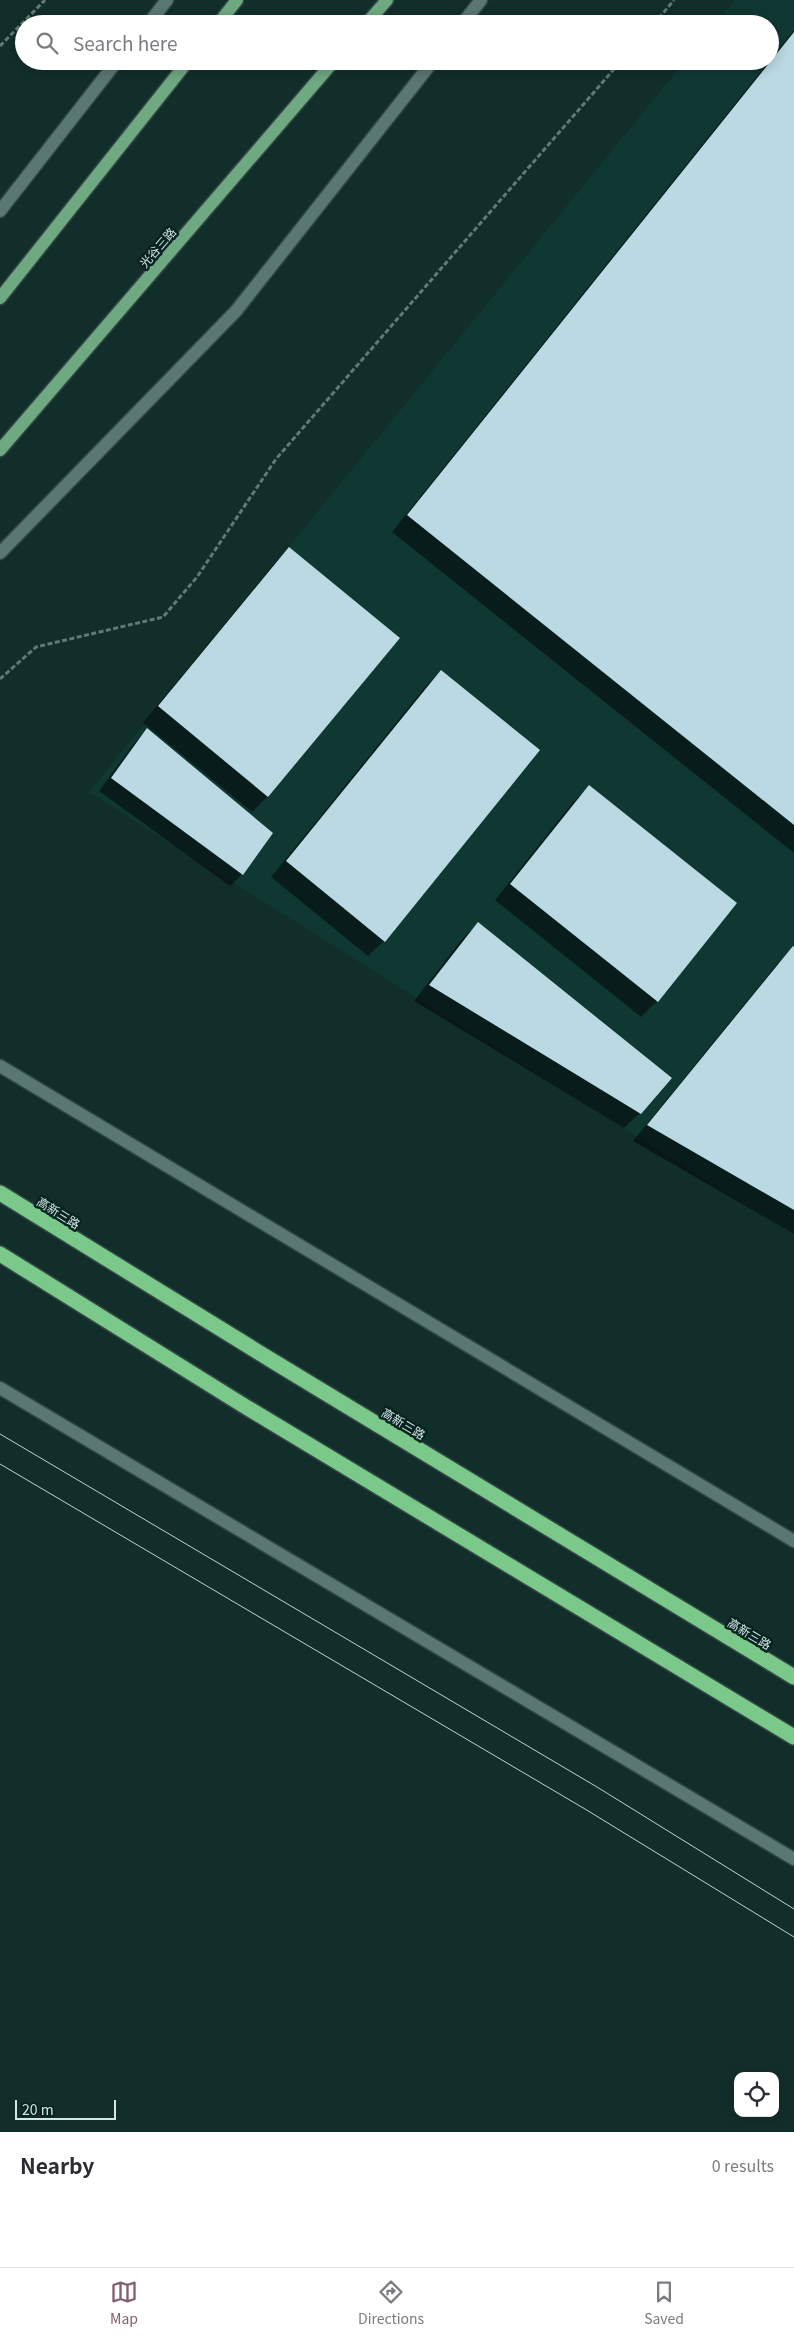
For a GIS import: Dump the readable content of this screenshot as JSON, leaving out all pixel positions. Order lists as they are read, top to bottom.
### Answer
{
  "streets": {
    "highway": ["高新三路"],
    "main road": ["光谷三路"]
  },
  "scale_bar": "20 m",
  "page": {
    "search": "Search here",
    "scale": "20 m",
    "heading": ["Nearby", "0 results"],
    "nav": ["Map", "Directions", "Saved"]
  }
}
